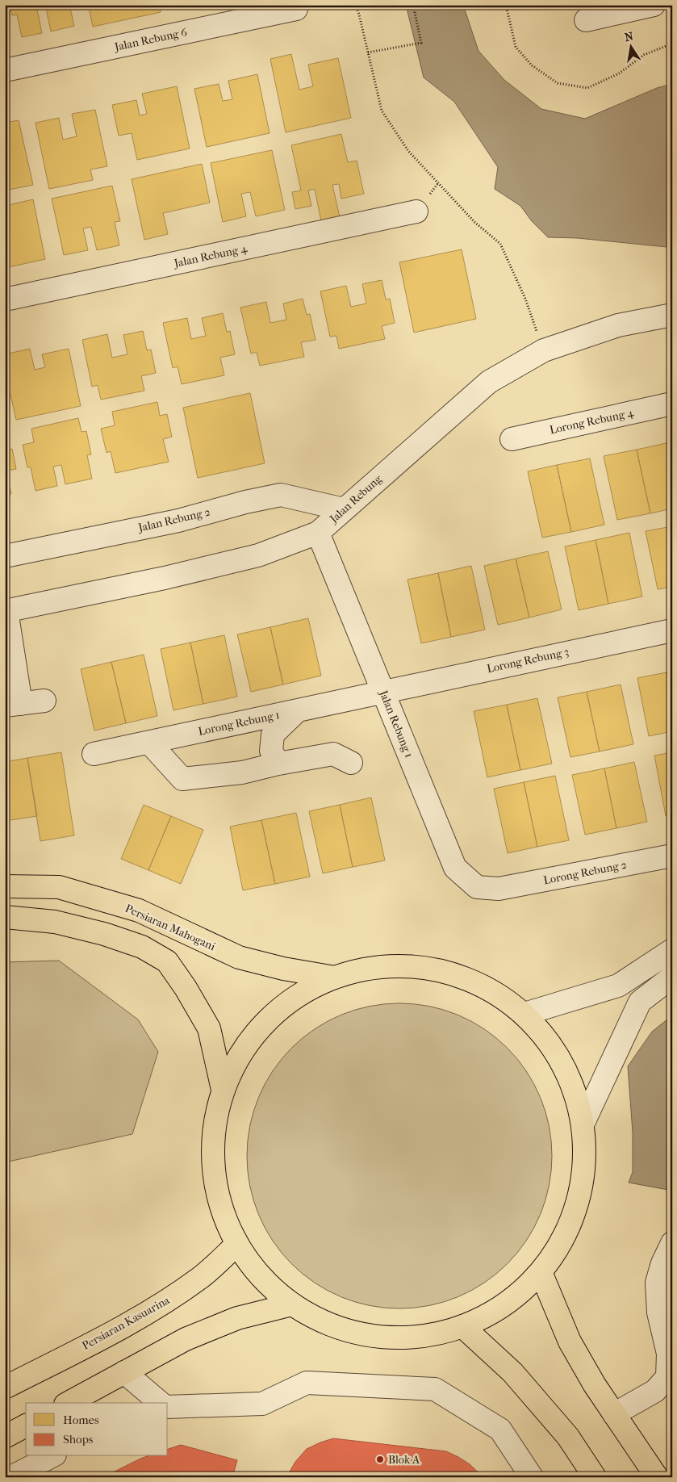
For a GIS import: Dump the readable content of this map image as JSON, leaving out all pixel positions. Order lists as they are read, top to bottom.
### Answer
{
  "streets": {
    "main road": ["Persiaran Mahogani", "Persiaran Kasuarina"],
    "street": [
      "Jalan Rebung 6",
      "Jalan Rebung 4",
      "Lorong Rebung 4",
      "Jalan Rebung",
      "Jalan Rebung 2",
      "Lorong Rebung 3",
      "Lorong Rebung 1",
      "Jalan Rebung 1",
      "Lorong Rebung 2"
    ]
  },
  "crossings": [
    ["Jalan Rebung", "Jalan Rebung 2"],
    ["Jalan Rebung", "Jalan Rebung 1"],
    ["Lorong Rebung 3", "Lorong Rebung 1"],
    ["Lorong Rebung 3", "Jalan Rebung 1"],
    ["Lorong Rebung 1", "Jalan Rebung 1"],
    ["Jalan Rebung 1", "Lorong Rebung 2"]
  ],
  "places": ["Blok A"],
  "legend": ["Homes", "Shops"],
  "north": "top"
}
